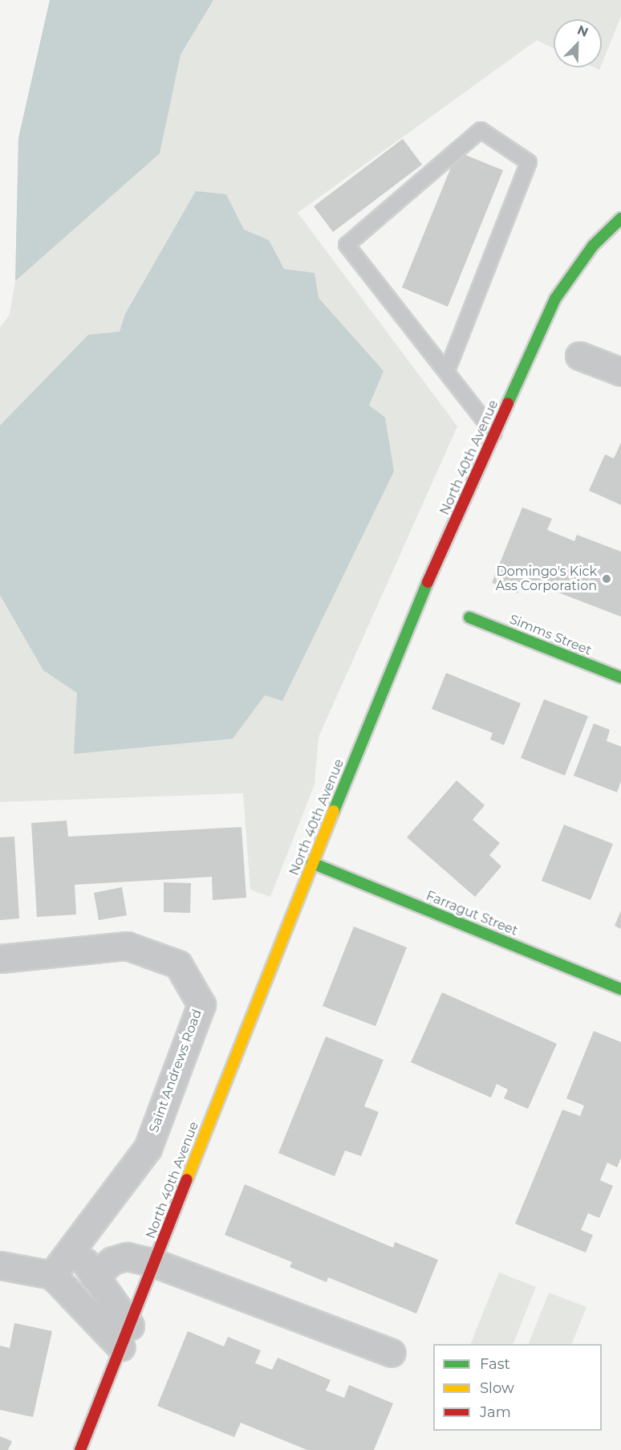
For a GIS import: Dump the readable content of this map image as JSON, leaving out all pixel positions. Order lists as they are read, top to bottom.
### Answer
{
  "streets": {
    "street": [
      "North 40th Avenue",
      "Simms Street",
      "Farragut Street",
      "Saint Andrews Road"
    ]
  },
  "crossings": [
    ["North 40th Avenue", "Farragut Street"]
  ],
  "places": ["Domingo's Kick Ass Corporation"],
  "legend": ["Fast", "Slow", "Jam"],
  "north": "top right"
}
